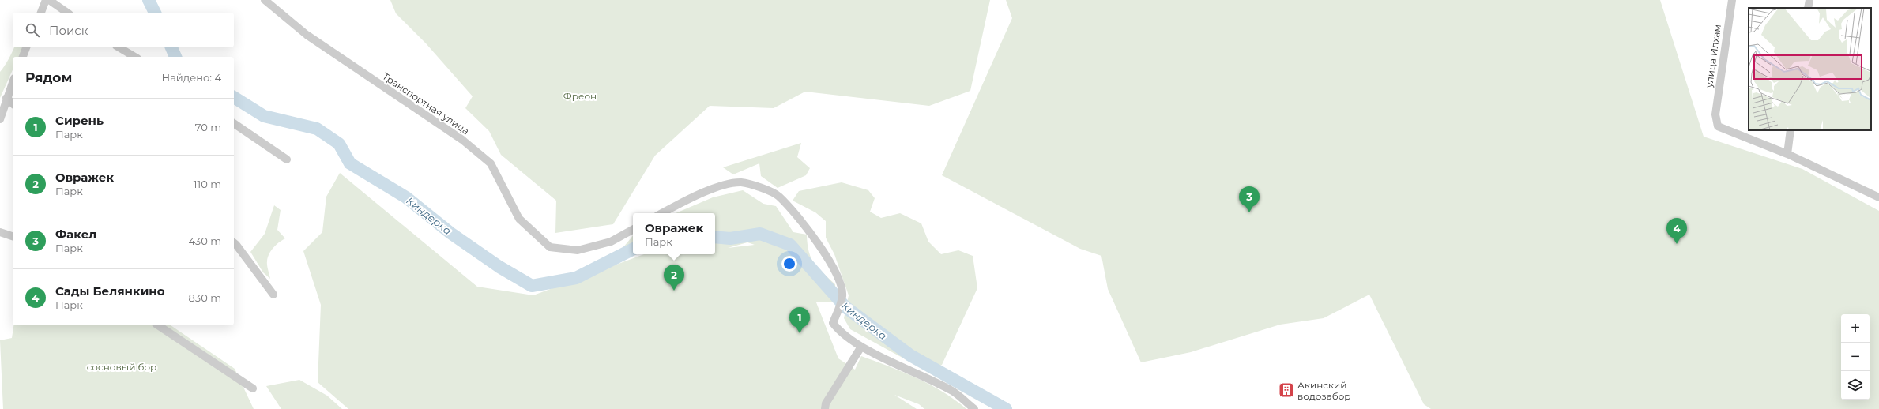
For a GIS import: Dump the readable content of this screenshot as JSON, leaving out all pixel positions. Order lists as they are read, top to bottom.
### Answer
{
  "streets": {
    "street": ["улица Илхам", "Транспортная улица"]
  },
  "water": ["Киндерка"],
  "parks": ["Фреон", "сосновый бор"],
  "places": {
    "building": ["Акинский водозабор"]
  },
  "page": {
    "search": "Поиск",
    "heading": ["Рядом", "Найдено: 4"],
    "list": [
      {
        "mark": "1",
        "name": "Сирень",
        "note": "Парк",
        "value": "70 m"
      },
      {
        "mark": "2",
        "name": "Овражек",
        "note": "Парк",
        "value": "110 m"
      },
      {
        "mark": "3",
        "name": "Факел",
        "note": "Парк",
        "value": "430 m"
      },
      {
        "mark": "4",
        "name": "Сады Белянкино",
        "note": "Парк",
        "value": "830 m"
      }
    ],
    "pins": [
      "3",
      "4",
      "2",
      "1"
    ],
    "popup": ["Овражек", "Парк"],
    "map_buttons": ["+", "−"]
  }
}
